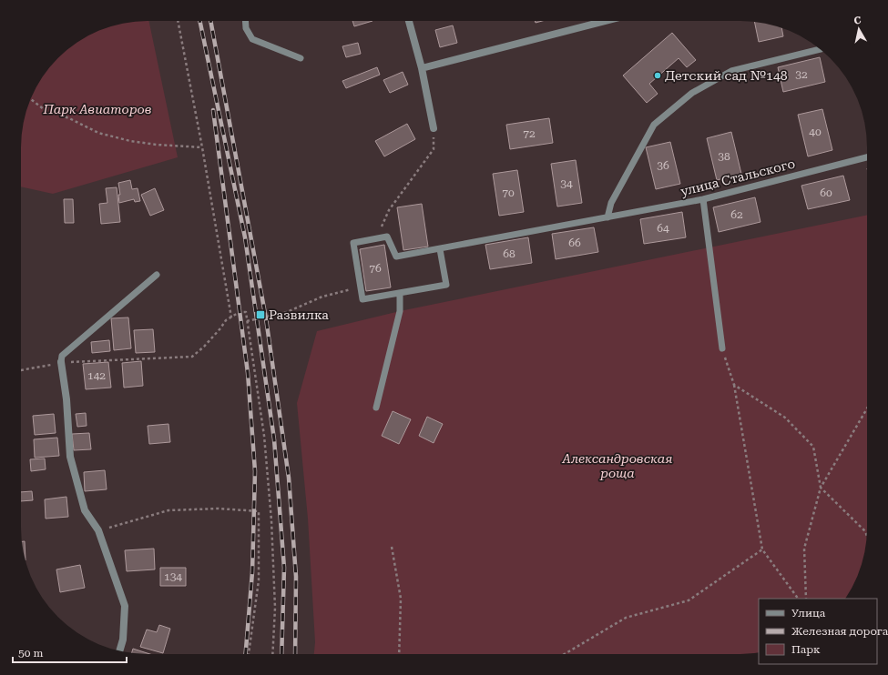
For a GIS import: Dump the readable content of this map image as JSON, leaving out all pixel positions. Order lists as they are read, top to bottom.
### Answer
{
  "streets": {
    "lane": ["улица Стальского"]
  },
  "parks": ["Парк Авиаторов", "Александровская роща"],
  "places": {
    "other": ["Детский сад №148"],
    "transit": ["Развилка"]
  },
  "house_numbers": [
    "32",
    "40",
    "72",
    "38",
    "36",
    "34",
    "70",
    "60",
    "62",
    "64",
    "66",
    "68",
    "76",
    "142",
    "134"
  ],
  "legend": ["Улица", "Железная дорога", "Парк"],
  "scale_bar": "50 m",
  "north": "top"
}
